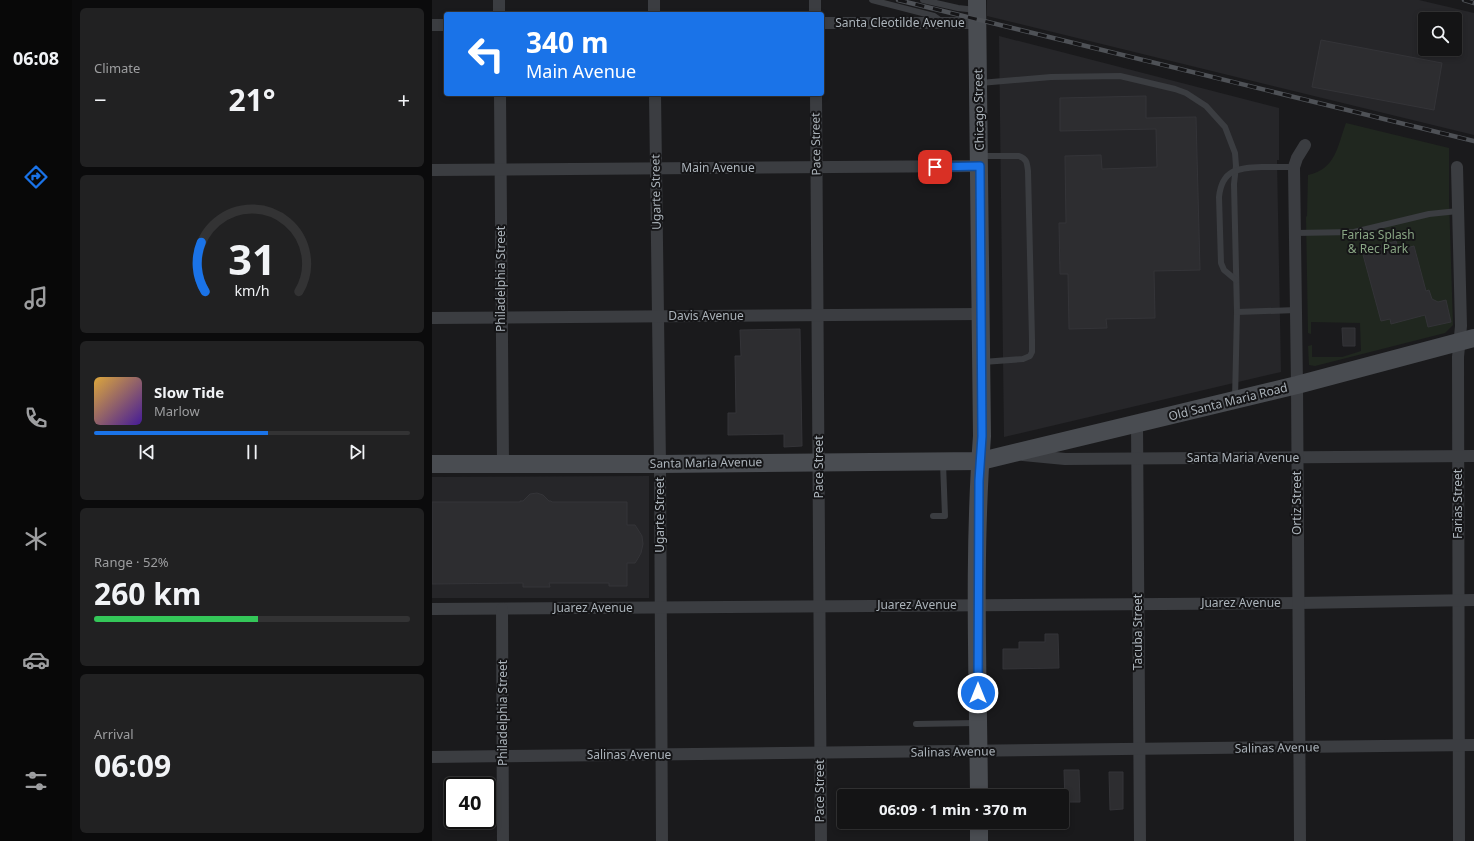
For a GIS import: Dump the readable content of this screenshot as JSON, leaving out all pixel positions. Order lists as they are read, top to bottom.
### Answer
{
  "streets": {
    "main road": ["Chicago Street", "Old Santa Maria Road", "Santa Maria Avenue"],
    "street": [
      "Santa Cleotilde Avenue",
      "Pace Street",
      "Main Avenue",
      "Ugarte Street",
      "Philadelphia Street",
      "Davis Avenue",
      "Ortiz Street",
      "Farias Street",
      "Juarez Avenue",
      "Tacuba Street",
      "Salinas Avenue"
    ]
  },
  "crossings": [
    ["Santa Cleotilde Avenue", "Chicago Street"],
    ["Chicago Street", "Main Avenue"],
    ["Chicago Street", "Davis Avenue"],
    ["Chicago Street", "Old Santa Maria Road"],
    ["Chicago Street", "Santa Maria Avenue"],
    ["Chicago Street", "Juarez Avenue"],
    ["Chicago Street", "Salinas Avenue"],
    ["Pace Street", "Main Avenue"],
    ["Pace Street", "Davis Avenue"],
    ["Pace Street", "Santa Maria Avenue"],
    ["Pace Street", "Juarez Avenue"],
    ["Pace Street", "Salinas Avenue"],
    ["Main Avenue", "Ugarte Street"],
    ["Main Avenue", "Philadelphia Street"],
    ["Ugarte Street", "Davis Avenue"],
    ["Ugarte Street", "Santa Maria Avenue"],
    ["Ugarte Street", "Juarez Avenue"],
    ["Ugarte Street", "Salinas Avenue"],
    ["Philadelphia Street", "Davis Avenue"],
    ["Philadelphia Street", "Santa Maria Avenue"],
    ["Philadelphia Street", "Juarez Avenue"],
    ["Philadelphia Street", "Salinas Avenue"],
    ["Old Santa Maria Road", "Santa Maria Avenue"],
    ["Old Santa Maria Road", "Ortiz Street"],
    ["Old Santa Maria Road", "Farias Street"],
    ["Old Santa Maria Road", "Tacuba Street"],
    ["Santa Maria Avenue", "Ortiz Street"],
    ["Santa Maria Avenue", "Farias Street"],
    ["Santa Maria Avenue", "Tacuba Street"],
    ["Ortiz Street", "Juarez Avenue"],
    ["Ortiz Street", "Salinas Avenue"],
    ["Farias Street", "Juarez Avenue"],
    ["Farias Street", "Salinas Avenue"],
    ["Juarez Avenue", "Tacuba Street"],
    ["Tacuba Street", "Salinas Avenue"]
  ],
  "parks": ["Farias Splash & Rec Park"],
  "page": {
    "tabs": "06:08",
    "tile": [
      "Climate",
      ["Range · 52%", "260 km"],
      ["Arrival", "06:09"]
    ],
    "turn": ["340 m", "Main Avenue"],
    "heat": ["−", "21°", "+"],
    "song": ["Slow Tide", "Marlow"],
    "limit": "40",
    "trip": "06:09 · 1 min · 370 m",
    "gauge": ["31", "km/h"]
  }
}
